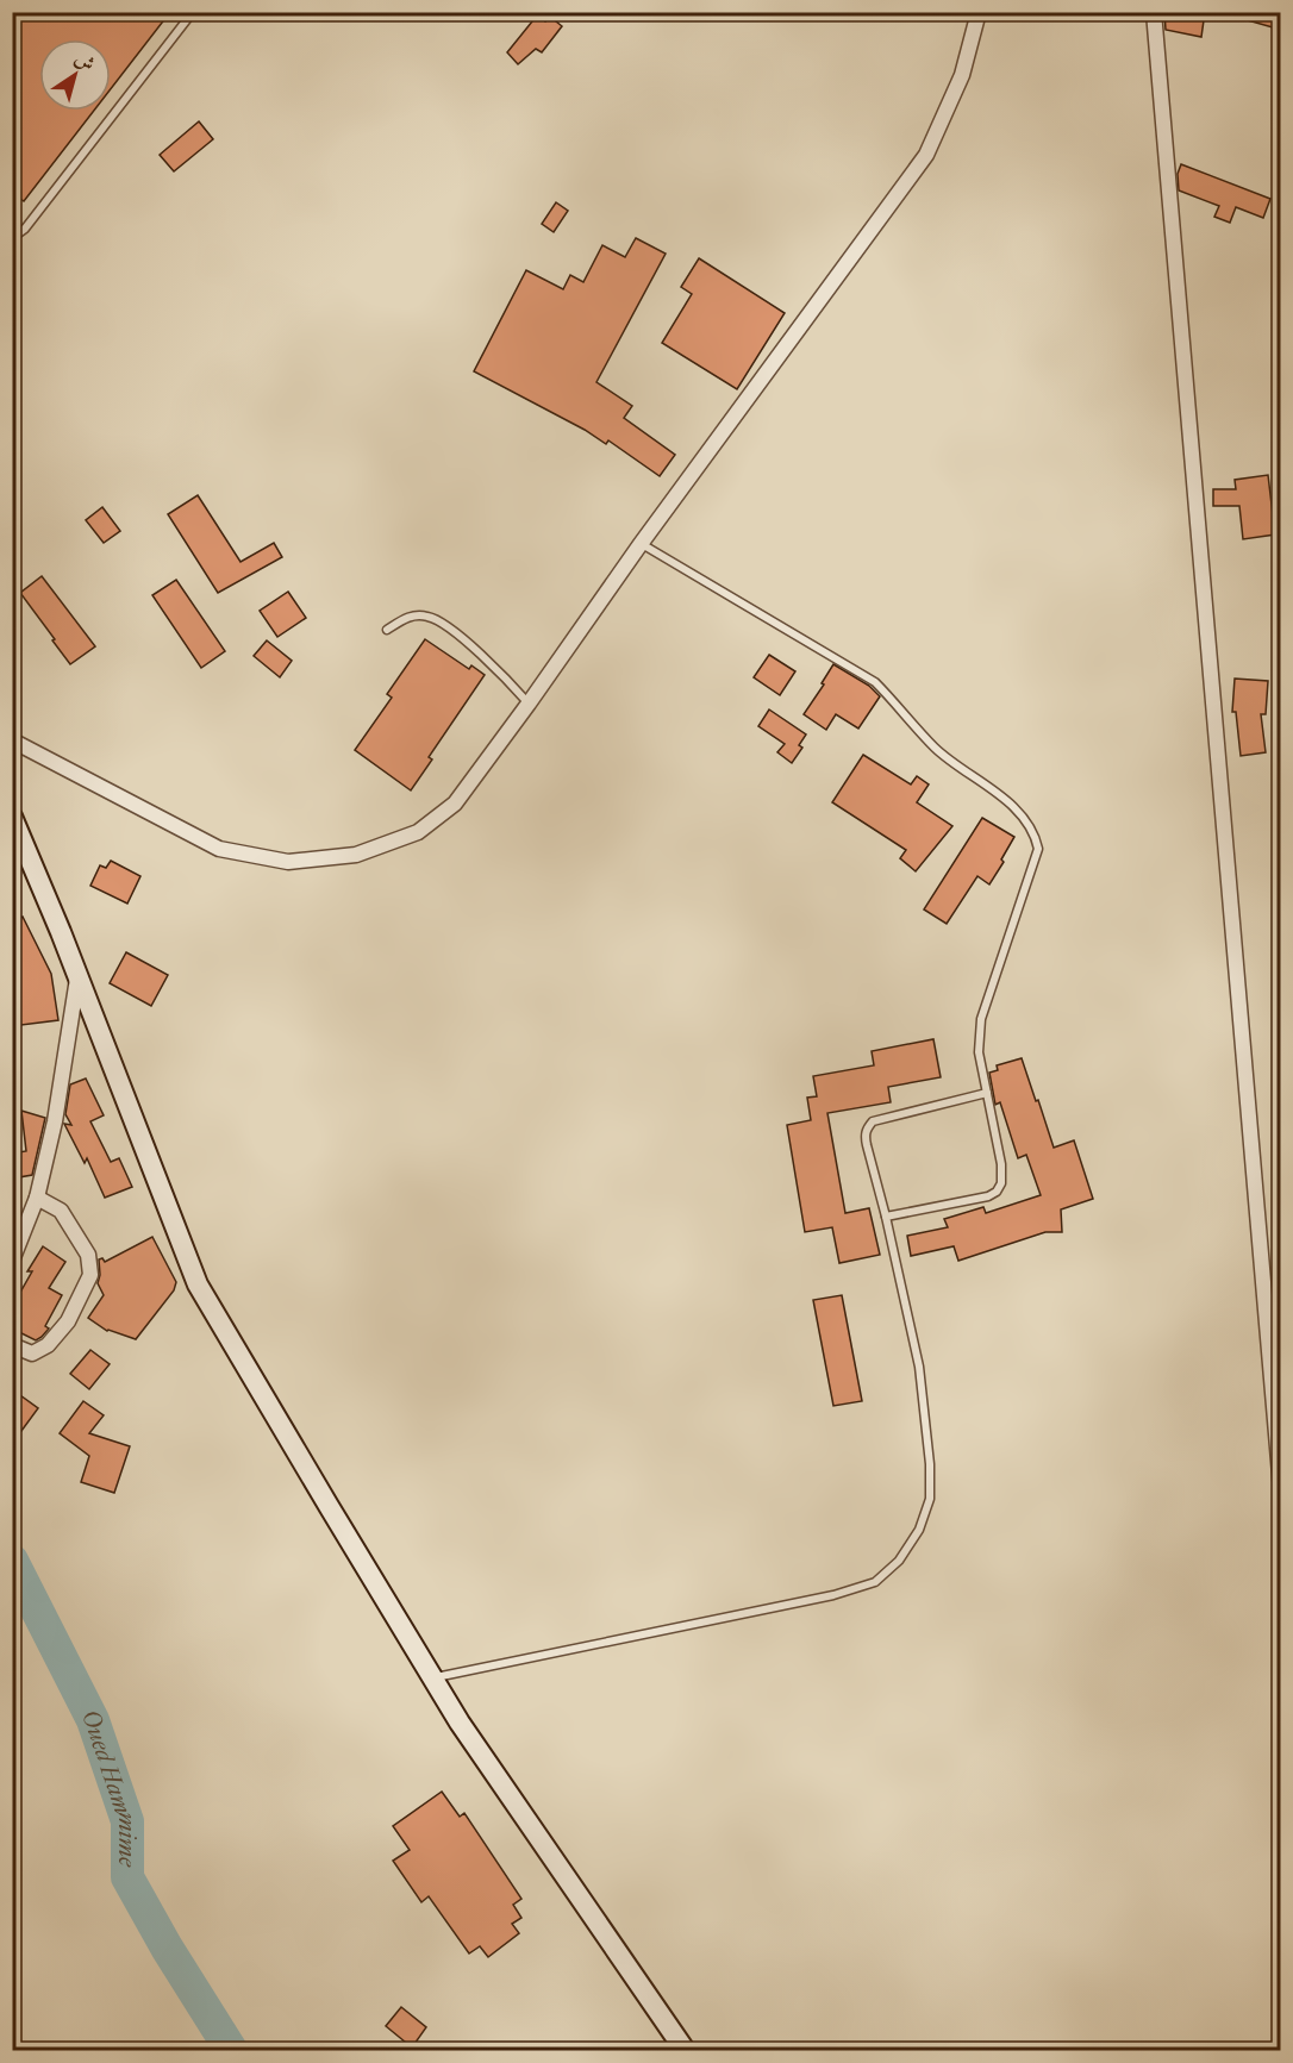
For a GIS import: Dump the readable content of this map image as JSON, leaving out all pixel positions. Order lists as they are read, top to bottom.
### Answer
{
  "water": ["Oued Hammime"],
  "north": "top right"
}
